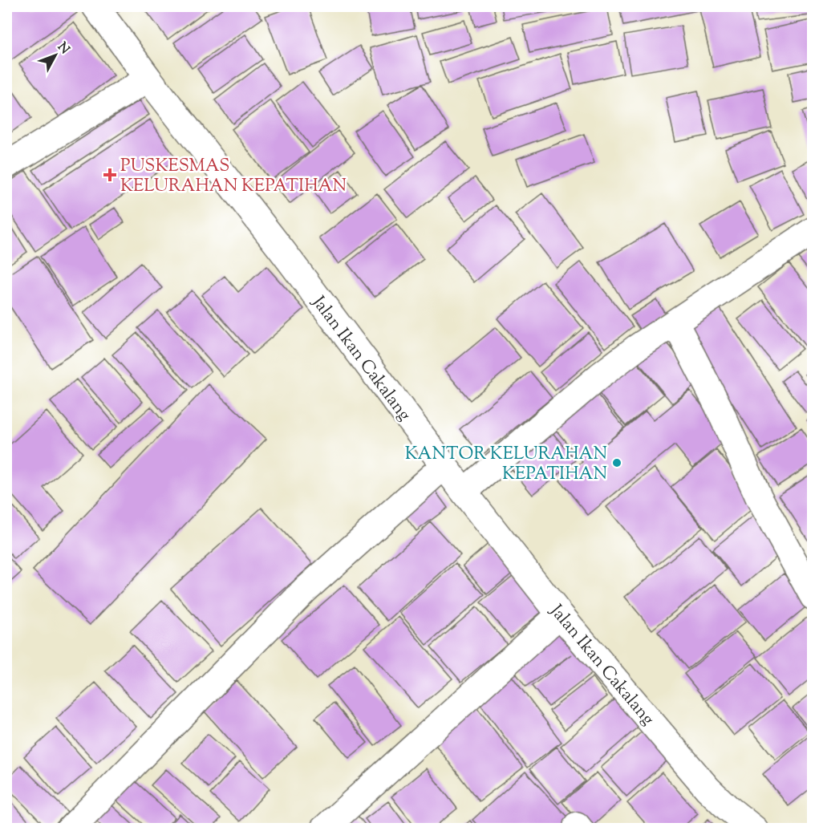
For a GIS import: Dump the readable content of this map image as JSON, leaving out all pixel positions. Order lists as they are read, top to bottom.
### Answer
{
  "streets": {
    "street": ["Jalan Ikan Cakalang"]
  },
  "places": {
    "health": ["PUSKESMAS KELURAHAN KEPATIHAN"],
    "other": ["KANTOR KELURAHAN KEPATIHAN"]
  },
  "north": "top right"
}
